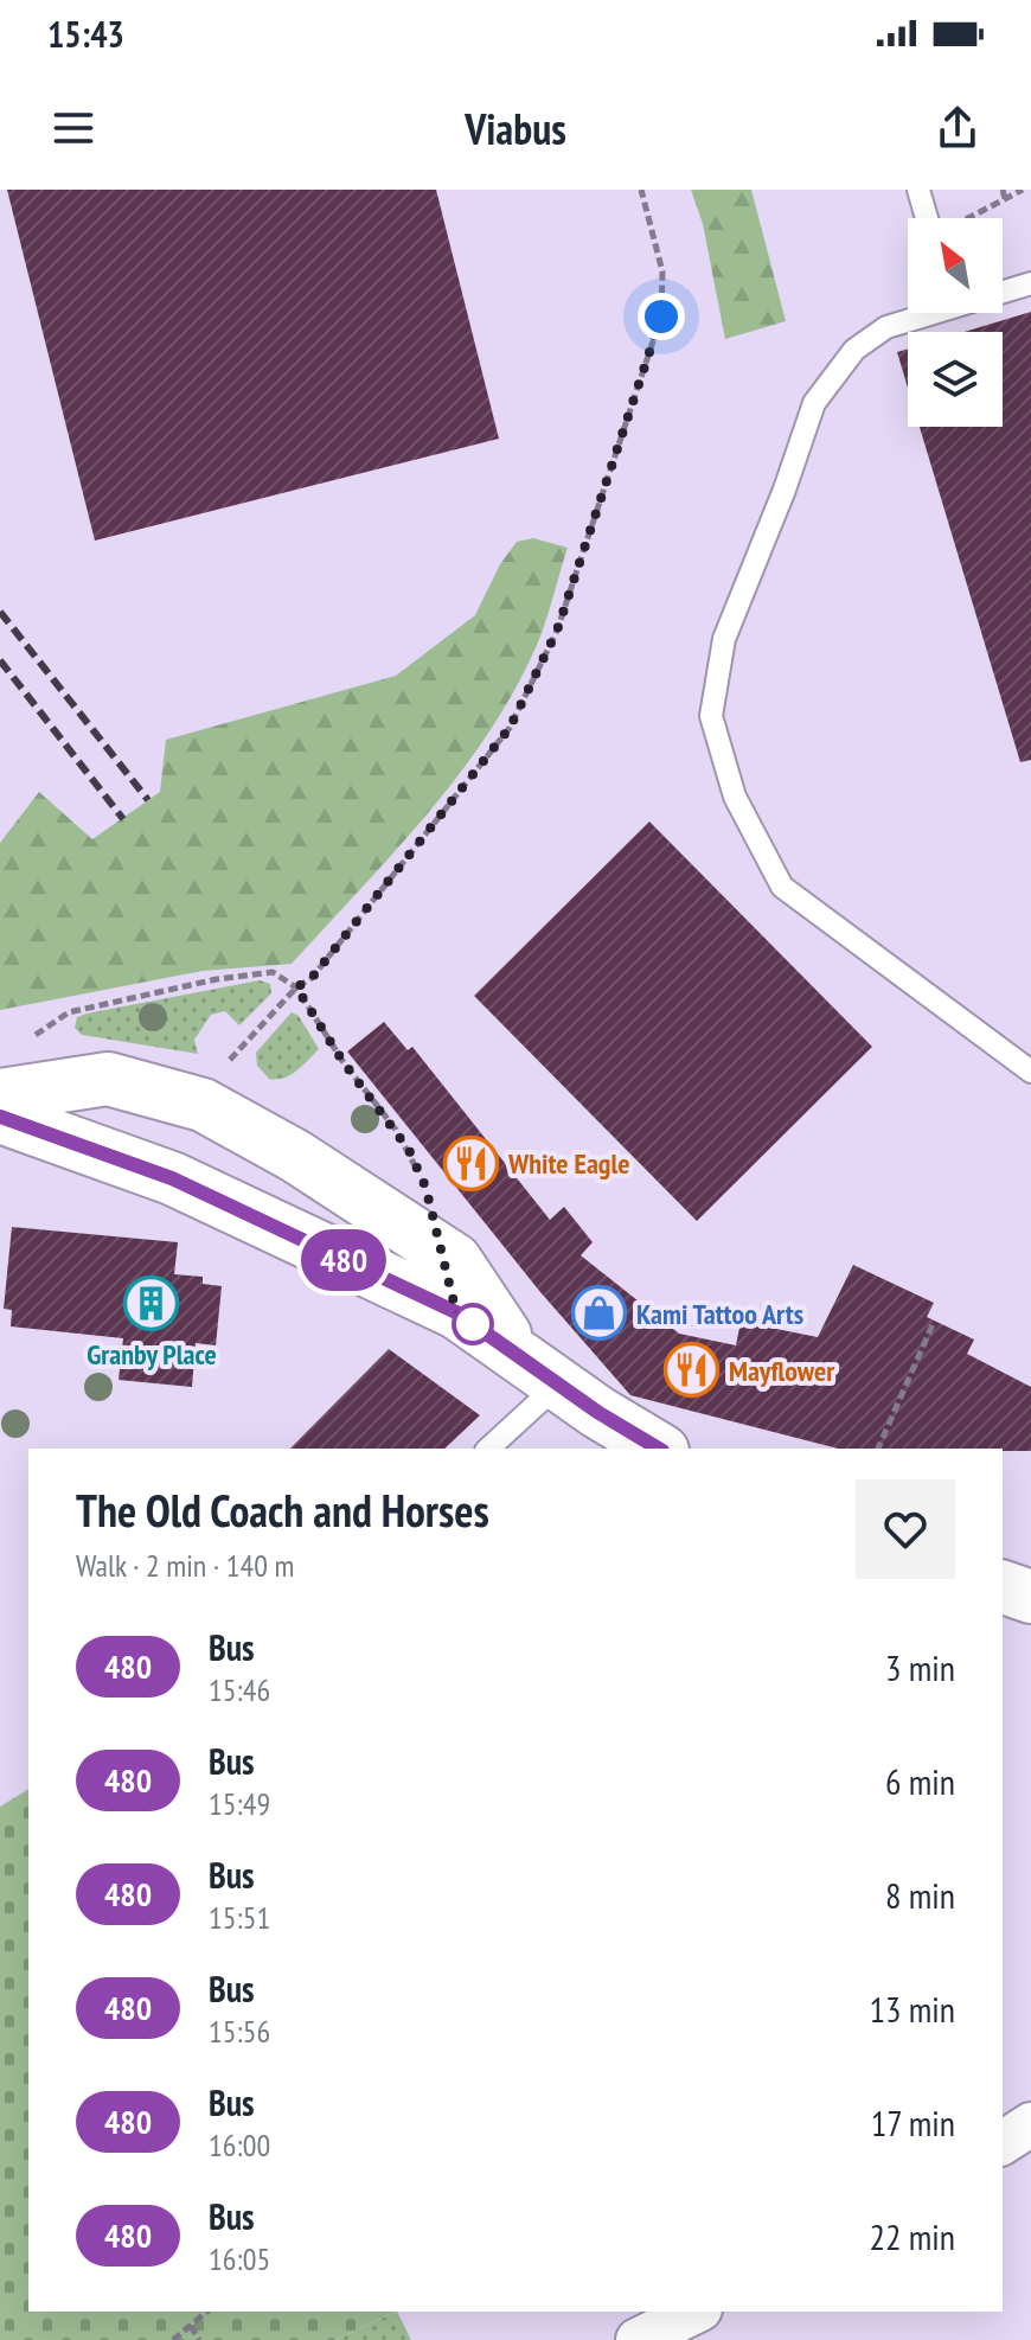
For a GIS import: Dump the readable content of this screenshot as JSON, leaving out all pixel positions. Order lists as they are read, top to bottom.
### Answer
{
  "places": {
    "restaurant": ["White Eagle", "Mayflower"],
    "building": ["Granby Place"],
    "shop": ["Kami Tattoo Arts"]
  },
  "lines": ["bus line 480"],
  "north": "top left",
  "page": {
    "status": "15:43",
    "header": "Viabus",
    "on_map": "480",
    "heading": ["The Old Coach and Horses", "Walk · 2 min · 140 m"],
    "list": [
      {
        "mark": "480",
        "name": "Bus",
        "note": "15:46",
        "value": "3 min"
      },
      {
        "mark": "480",
        "name": "Bus",
        "note": "15:49",
        "value": "6 min"
      },
      {
        "mark": "480",
        "name": "Bus",
        "note": "15:51",
        "value": "8 min"
      },
      {
        "mark": "480",
        "name": "Bus",
        "note": "15:56",
        "value": "13 min"
      },
      {
        "mark": "480",
        "name": "Bus",
        "note": "16:00",
        "value": "17 min"
      },
      {
        "mark": "480",
        "name": "Bus",
        "note": "16:05",
        "value": "22 min"
      }
    ]
  }
}
